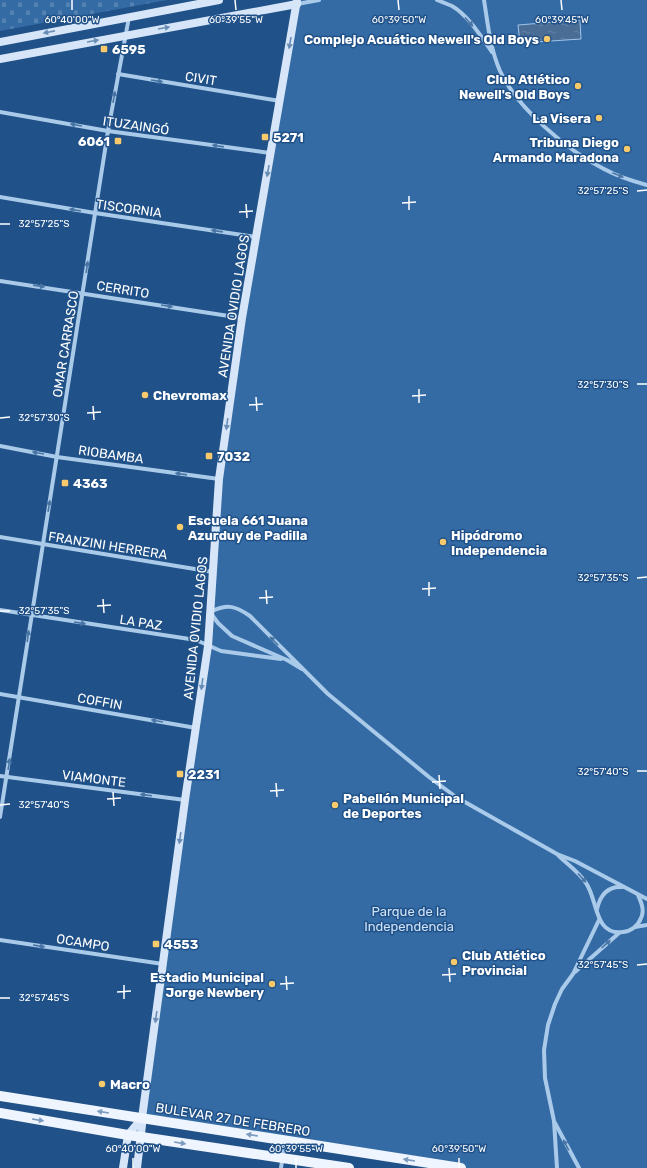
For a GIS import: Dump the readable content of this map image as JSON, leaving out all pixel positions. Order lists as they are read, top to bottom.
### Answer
{
  "streets": {
    "main road": ["AVENIDA OVIDIO LAGOS", "BULEVAR 27 DE FEBRERO"],
    "street": [
      "CIVIT",
      "ITUZAINGÓ",
      "TISCORNIA",
      "CERRITO",
      "OMAR CARRASCO",
      "RIOBAMBA",
      "FRANZINI HERRERA",
      "LA PAZ",
      "COFFIN",
      "VIAMONTE",
      "OCAMPO"
    ]
  },
  "crossings": [
    ["CIVIT", "AVENIDA OVIDIO LAGOS"],
    ["CIVIT", "OMAR CARRASCO"],
    ["ITUZAINGÓ", "AVENIDA OVIDIO LAGOS"],
    ["ITUZAINGÓ", "OMAR CARRASCO"],
    ["TISCORNIA", "AVENIDA OVIDIO LAGOS"],
    ["TISCORNIA", "OMAR CARRASCO"],
    ["CERRITO", "AVENIDA OVIDIO LAGOS"],
    ["CERRITO", "OMAR CARRASCO"],
    ["AVENIDA OVIDIO LAGOS", "RIOBAMBA"],
    ["AVENIDA OVIDIO LAGOS", "FRANZINI HERRERA"],
    ["AVENIDA OVIDIO LAGOS", "LA PAZ"],
    ["AVENIDA OVIDIO LAGOS", "COFFIN"],
    ["AVENIDA OVIDIO LAGOS", "VIAMONTE"],
    ["AVENIDA OVIDIO LAGOS", "OCAMPO"],
    ["AVENIDA OVIDIO LAGOS", "BULEVAR 27 DE FEBRERO"],
    ["OMAR CARRASCO", "RIOBAMBA"],
    ["OMAR CARRASCO", "FRANZINI HERRERA"],
    ["OMAR CARRASCO", "LA PAZ"],
    ["OMAR CARRASCO", "COFFIN"],
    ["OMAR CARRASCO", "VIAMONTE"]
  ],
  "one_way": [
    "CIVIT",
    "ITUZAINGÓ",
    "TISCORNIA",
    "CERRITO",
    "AVENIDA OVIDIO LAGOS",
    "OMAR CARRASCO",
    "RIOBAMBA",
    "LA PAZ",
    "COFFIN",
    "VIAMONTE",
    "OCAMPO"
  ],
  "parks": ["Parque de la Independencia"],
  "places": {
    "other": [
      "Complejo Acuático Newell's Old Boys",
      "Club Atlético Newell's Old Boys",
      "La Visera",
      "Tribuna Diego Armando Maradona",
      "Chevromax",
      "Escuela 661 Juana Azurduy de Padilla",
      "Hipódromo Independencia",
      "Pabellón Municipal de Deportes",
      "Club Atlético Provincial",
      "Estadio Municipal Jorge Newbery",
      "Macro"
    ],
    "transit": [
      "6595",
      "5271",
      "6061",
      "7032",
      "4363",
      "2231",
      "4553"
    ]
  },
  "coordinates": [
    "60°40'00\"W",
    "60°39'55\"W",
    "60°39'50\"W",
    "60°39'45\"W",
    "32°57'25\"S",
    "32°57'30\"S",
    "32°57'35\"S",
    "32°57'40\"S",
    "32°57'45\"S"
  ]
}
